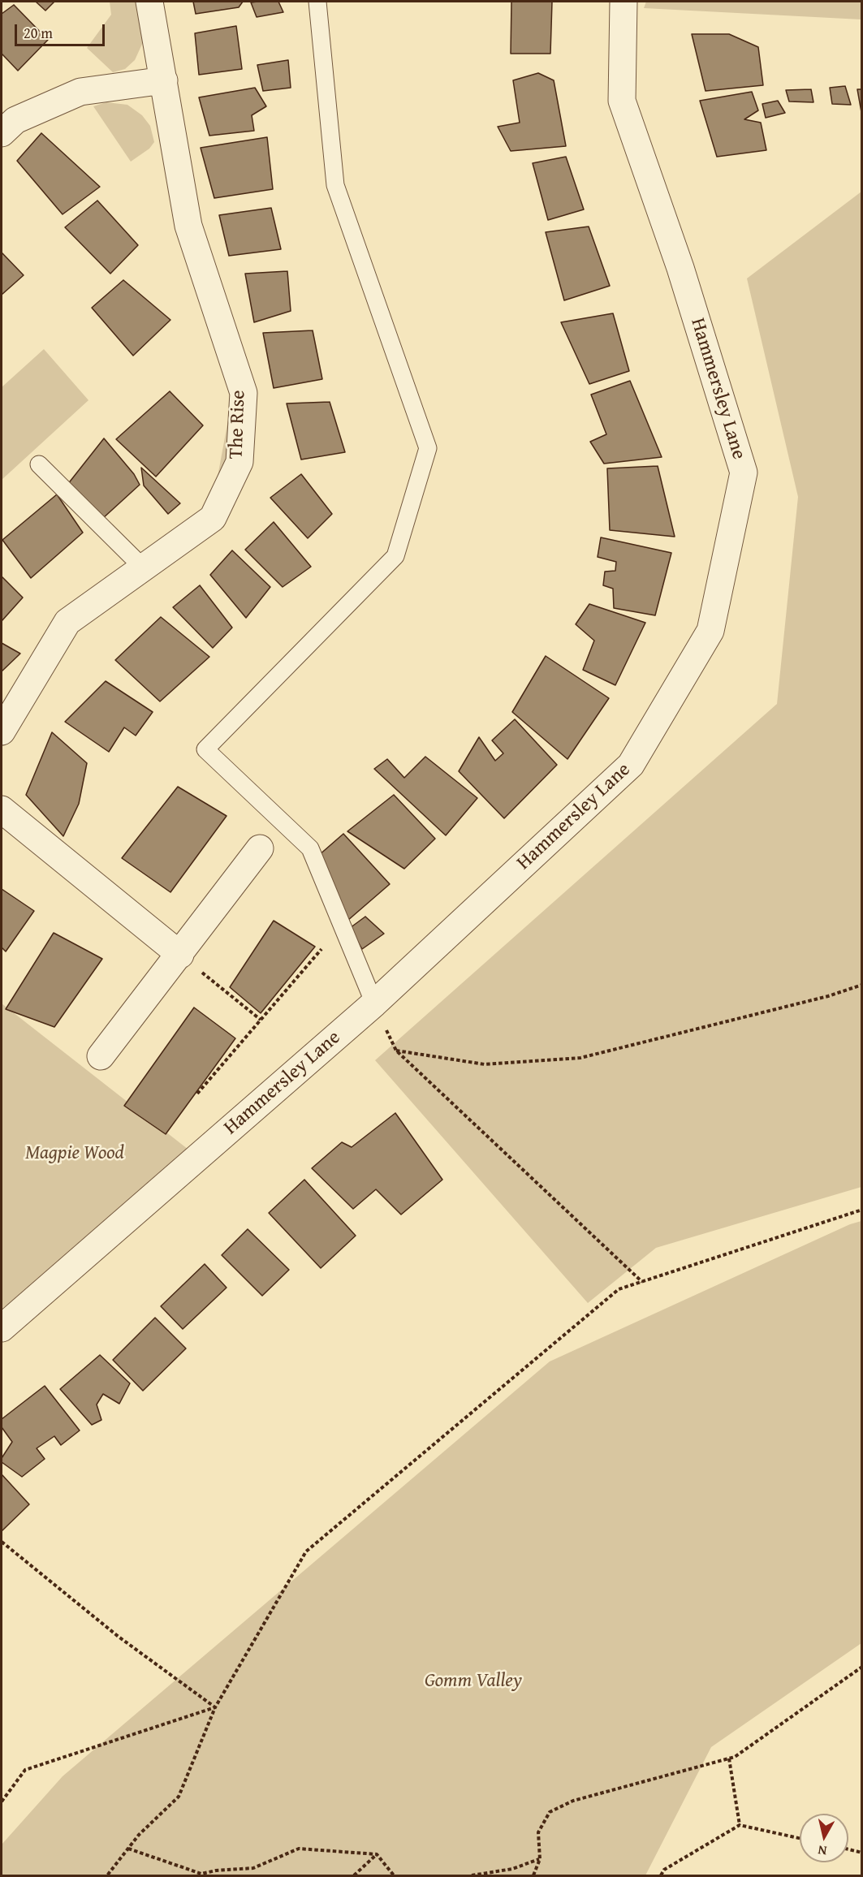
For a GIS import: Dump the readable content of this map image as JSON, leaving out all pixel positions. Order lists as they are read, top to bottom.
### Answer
{
  "streets": {
    "street": ["Hammersley Lane", "The Rise"]
  },
  "parks": ["Magpie Wood", "Gomm Valley"],
  "scale_bar": "20 m",
  "north": "bottom"
}
